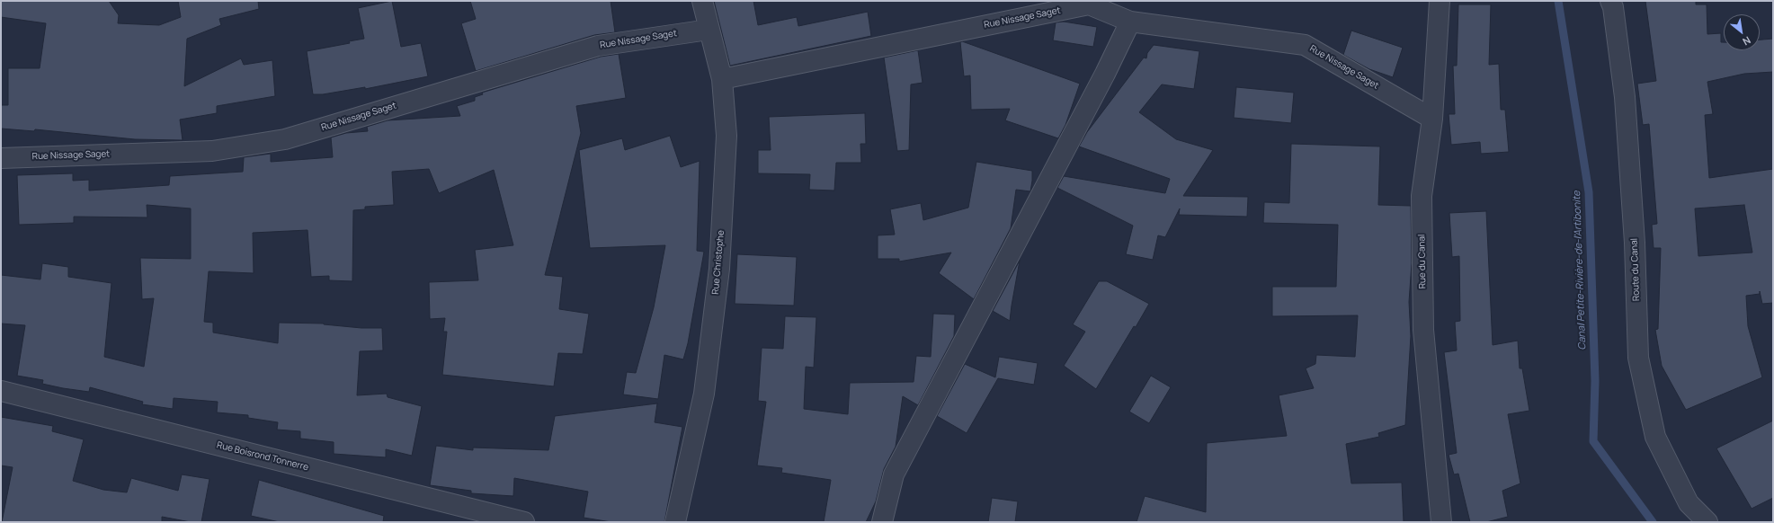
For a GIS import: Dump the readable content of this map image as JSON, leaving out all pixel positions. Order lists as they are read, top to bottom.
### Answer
{
  "streets": {
    "street": [
      "Rue Nissage Saget",
      "Rue du Canal",
      "Rue Christophe",
      "Route du Canal",
      "Rue Boisrond Tonnerre"
    ]
  },
  "crossings": [
    ["Rue Nissage Saget", "Rue du Canal"],
    ["Rue Nissage Saget", "Rue Christophe"]
  ],
  "water": ["Canal Petite-Rivière-de-l'Artibonite"],
  "north": "bottom right"
}
